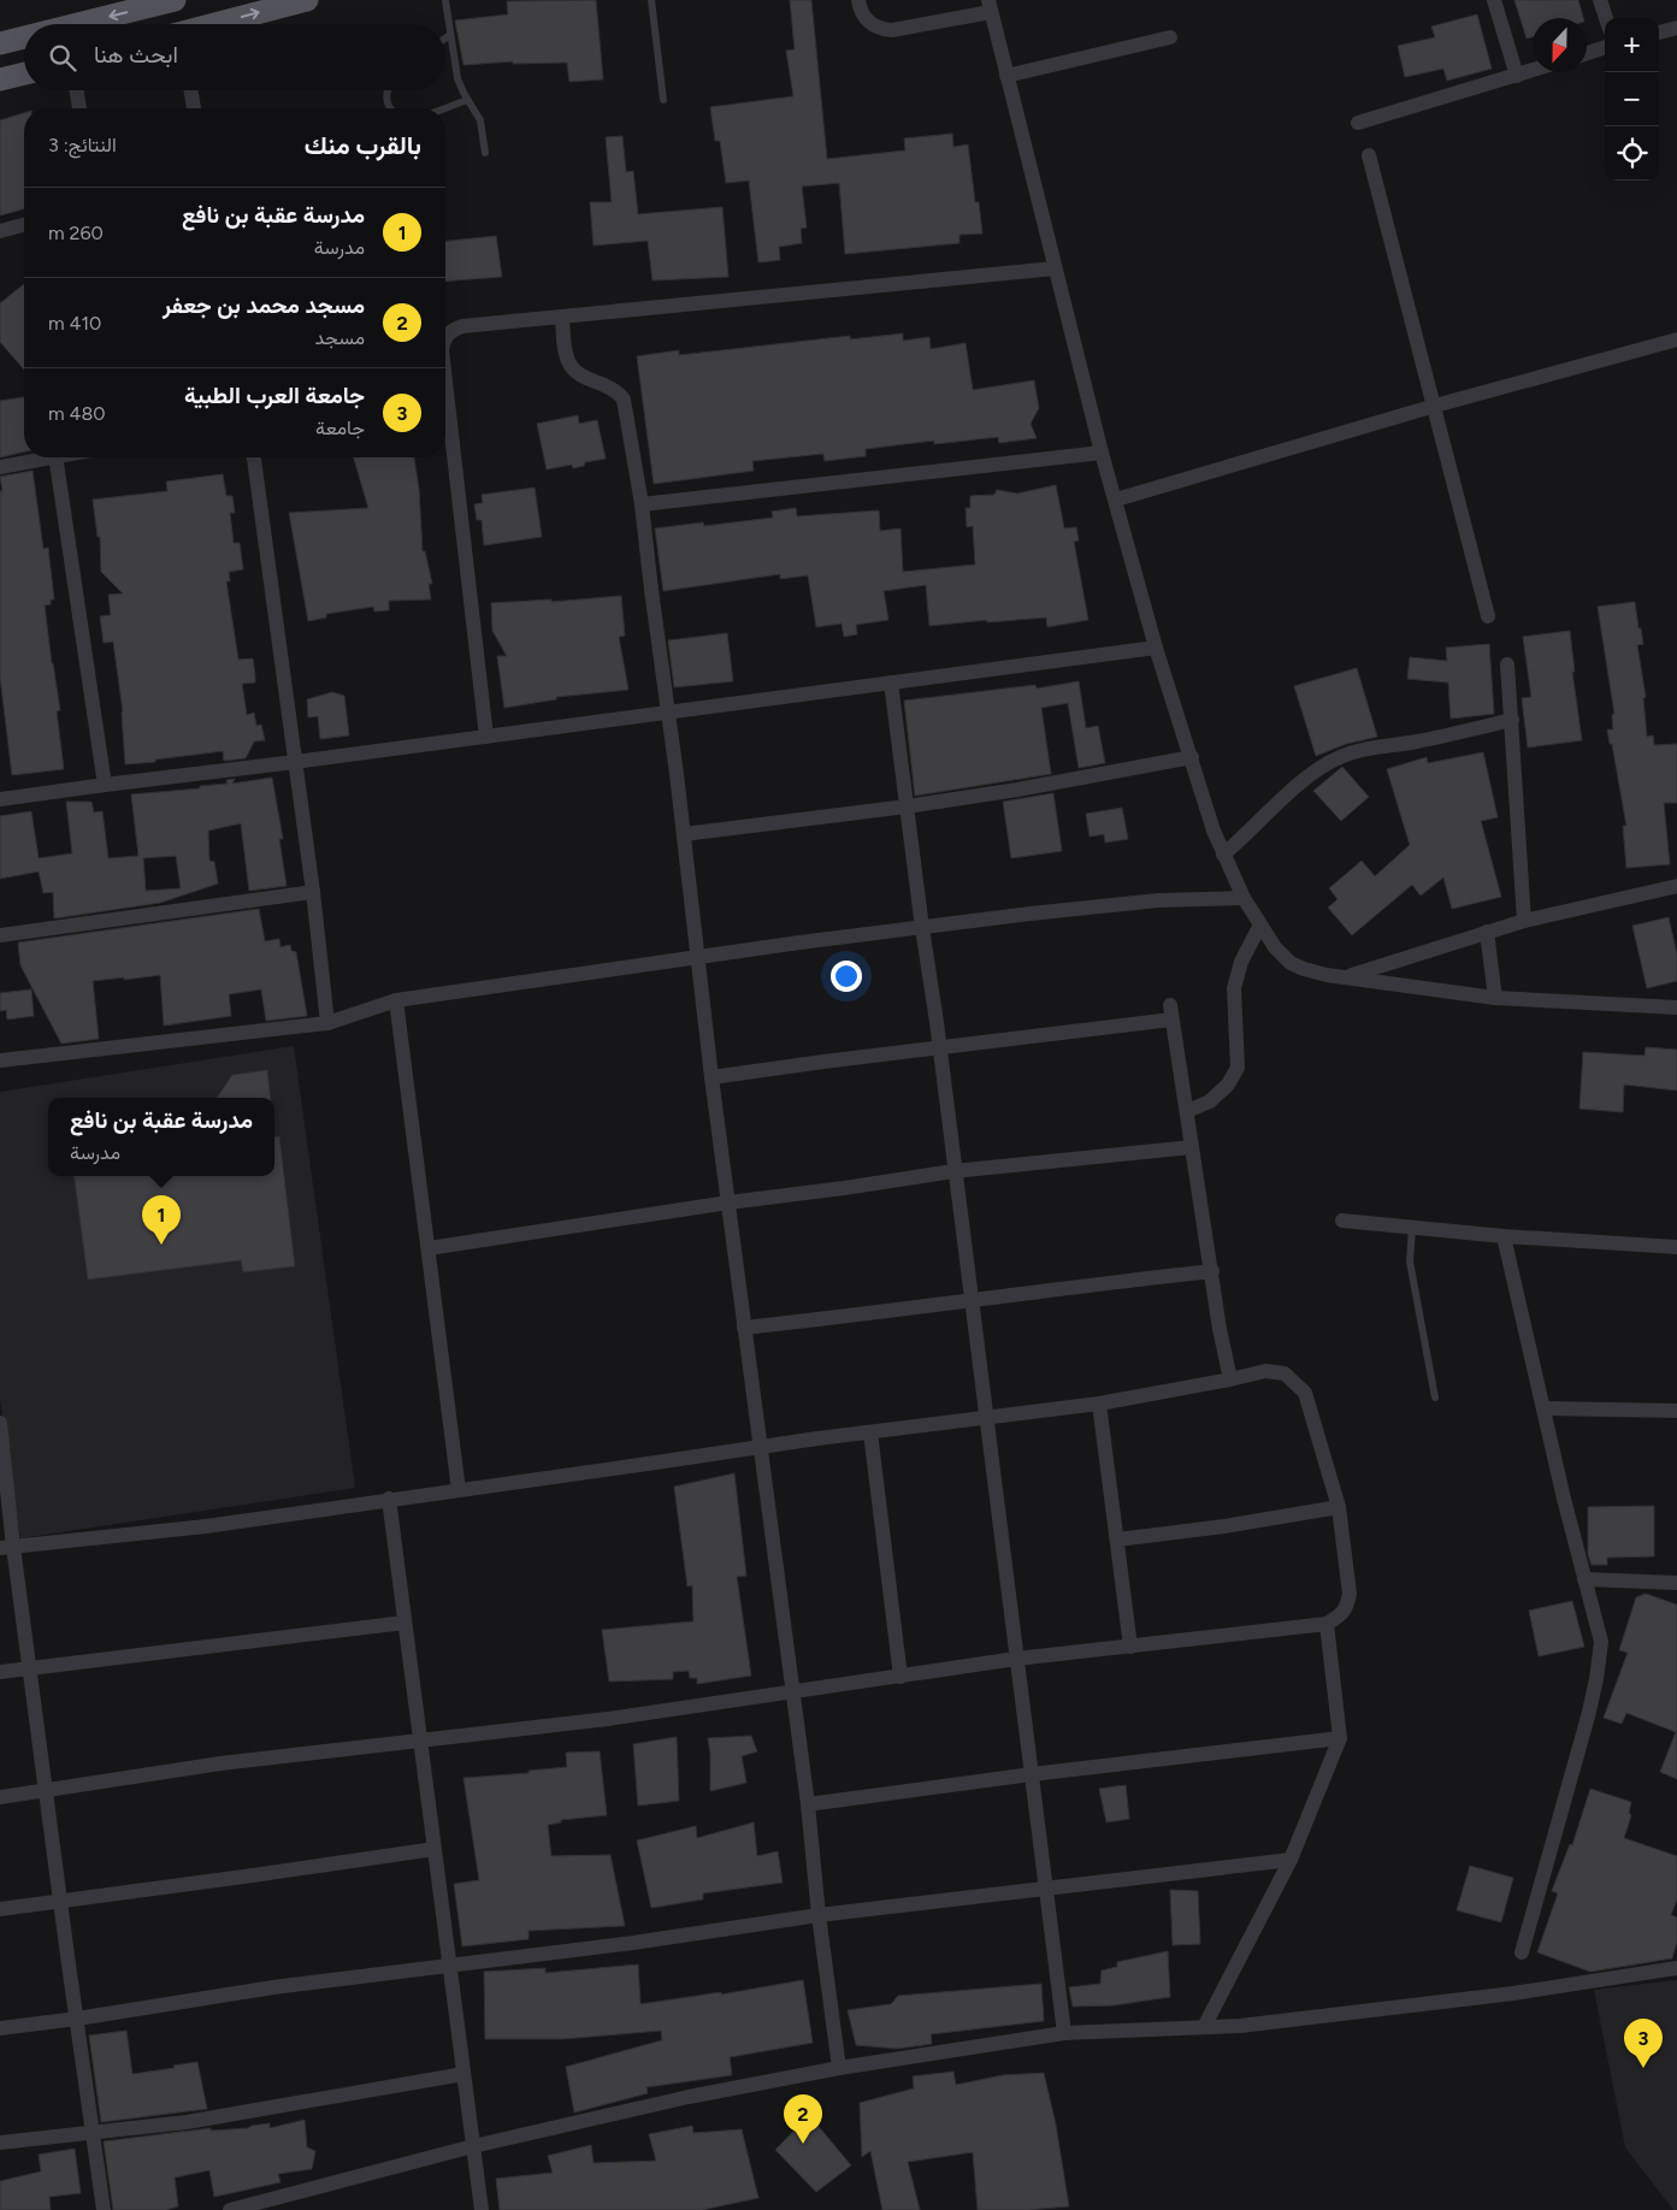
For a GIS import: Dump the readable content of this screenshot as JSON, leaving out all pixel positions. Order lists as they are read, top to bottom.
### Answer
{
  "north": "bottom",
  "page": {
    "map_buttons": ["+", "−"],
    "search": "ابحث هنا",
    "heading": ["بالقرب منك", "النتائج: 3"],
    "list": [
      {
        "mark": "1",
        "name": "مدرسة عقبة بن نافع",
        "note": "مدرسة",
        "value": "260 m"
      },
      {
        "mark": "2",
        "name": "مسجد محمد بن جعفر",
        "note": "مسجد",
        "value": "410 m"
      },
      {
        "mark": "3",
        "name": "جامعة العرب الطبية",
        "note": "جامعة",
        "value": "480 m"
      }
    ],
    "popup": ["مدرسة عقبة بن نافع", "مدرسة"],
    "pins": ["1", "3", "2"]
  }
}
